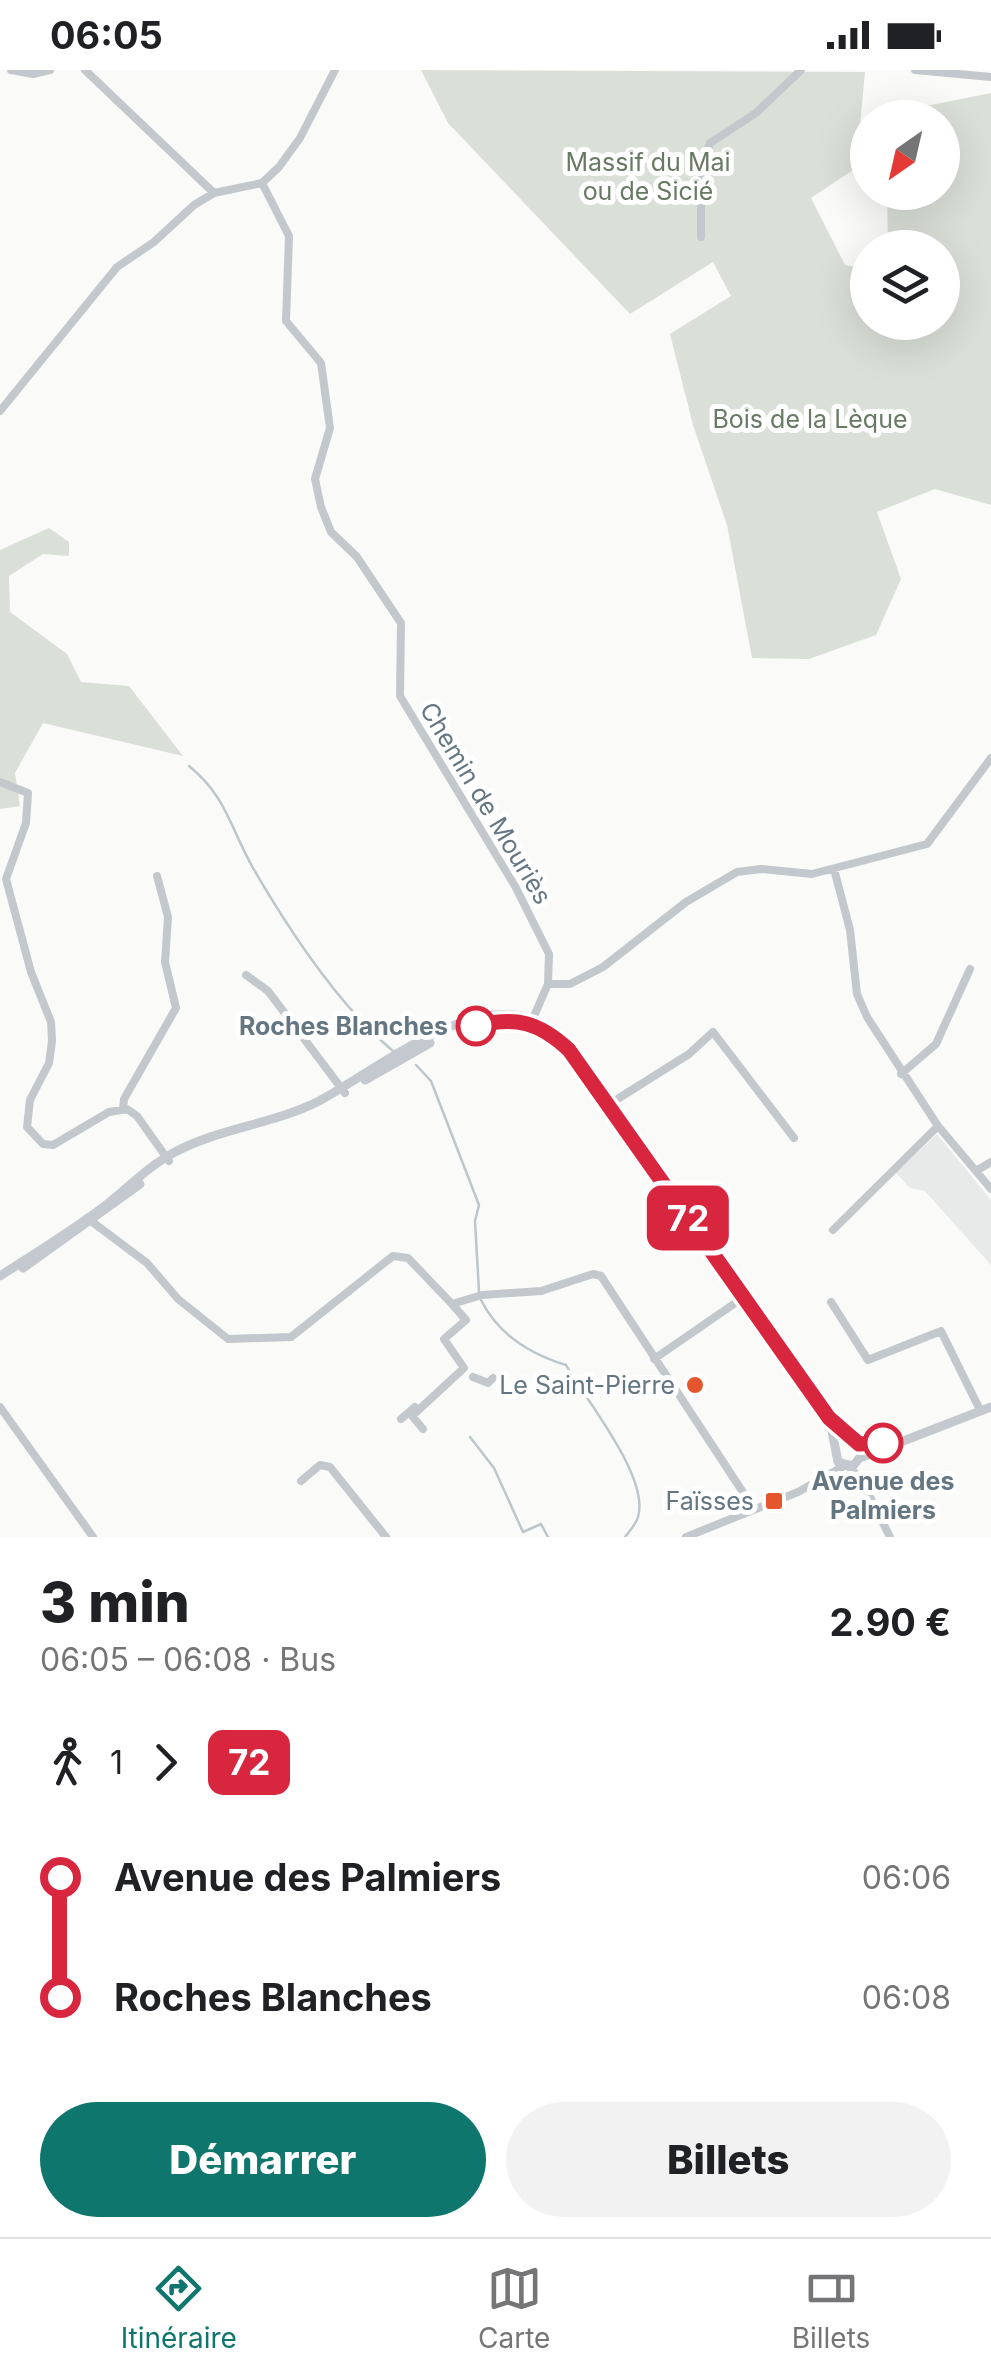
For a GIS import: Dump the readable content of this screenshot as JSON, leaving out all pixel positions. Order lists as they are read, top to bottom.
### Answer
{
  "streets": {
    "street": ["Chemin de Mouriès"]
  },
  "parks": ["Massif du Mai ou de Sicié", "Bois de la Lèque"],
  "places": {
    "other": ["Roches Blanches", "Le Saint-Pierre", "Avenue des Palmiers"],
    "transit": ["Faïsses"]
  },
  "lines": ["bus line 72"],
  "north": "bottom left",
  "page": {
    "status": "06:05",
    "on_map": "72",
    "heading": ["3 min", "06:05 – 06:08 · Bus", "2.90 €"],
    "legs": ["1", "72"],
    "list": [
      {
        "name": "Avenue des Palmiers",
        "value": "06:06"
      },
      {
        "name": "Roches Blanches",
        "value": "06:08"
      }
    ],
    "buttons": ["Démarrer", "Billets"],
    "tabs": ["Itinéraire", "Carte", "Billets"]
  }
}
